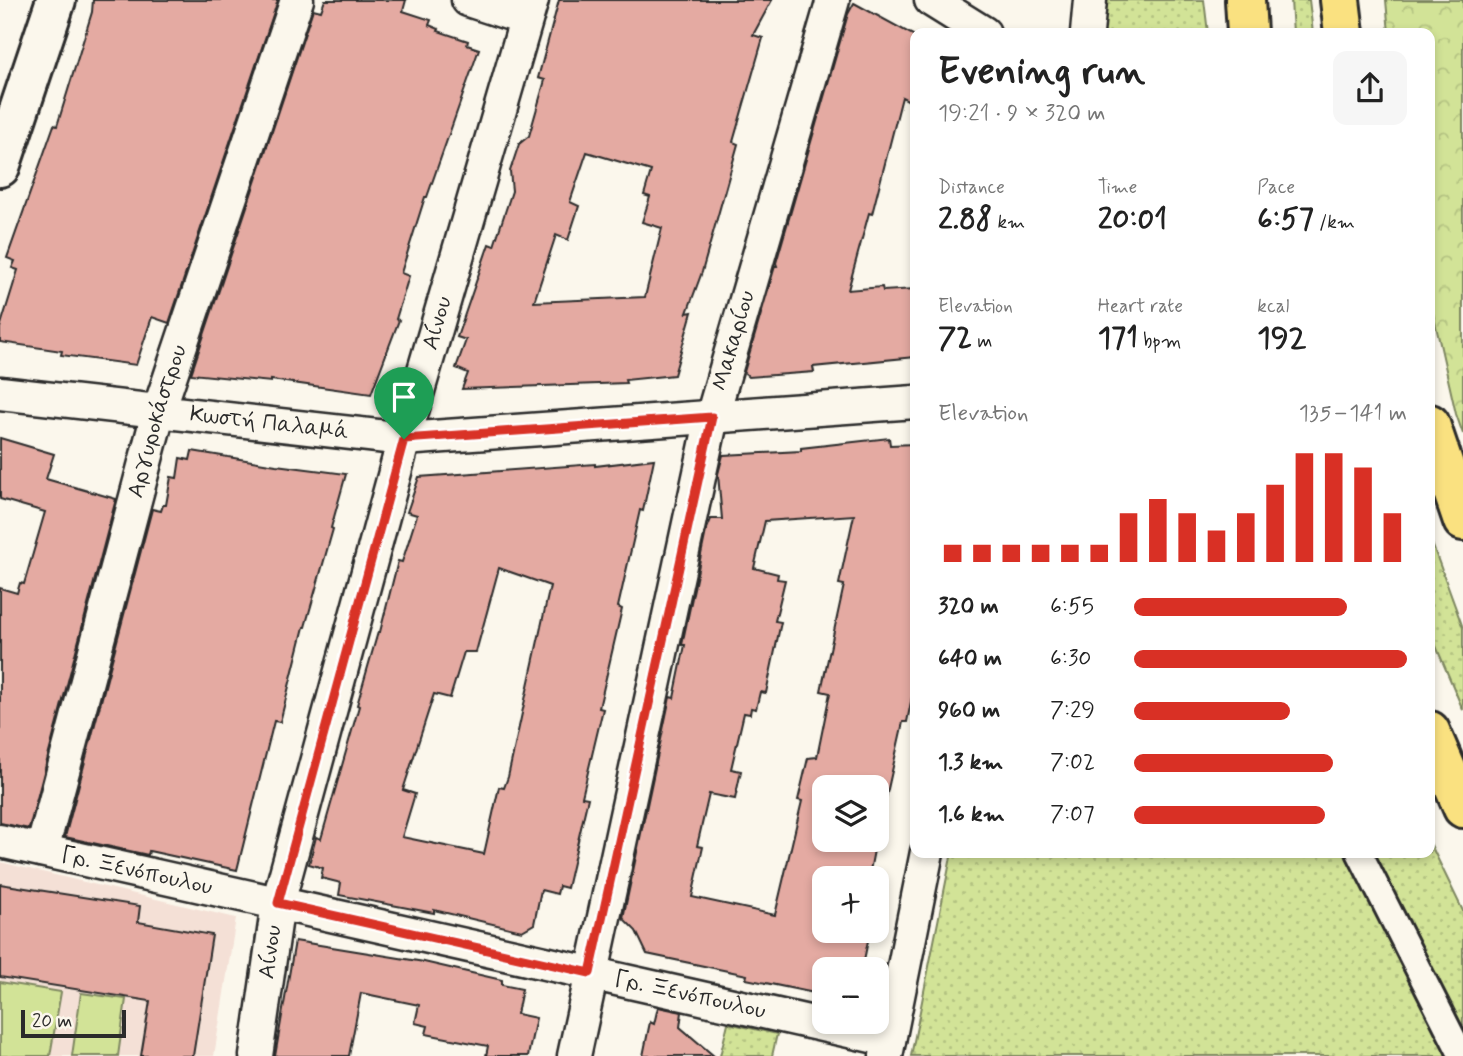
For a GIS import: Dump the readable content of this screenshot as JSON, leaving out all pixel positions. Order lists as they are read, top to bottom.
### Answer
{
  "streets": {
    "street": [
      "Αίνου",
      "Μακαρίου",
      "Αργυροκάστρου",
      "Κωστή Παλαμά",
      "Γρ. Ξενόπουλου"
    ]
  },
  "crossings": [
    ["Αίνου", "Κωστή Παλαμά"],
    ["Αίνου", "Γρ. Ξενόπουλου"],
    ["Μακαρίου", "Κωστή Παλαμά"],
    ["Μακαρίου", "Γρ. Ξενόπουλου"],
    ["Αργυροκάστρου", "Κωστή Παλαμά"],
    ["Αργυροκάστρου", "Γρ. Ξενόπουλου"]
  ],
  "scale_bar": "20 m",
  "page": {
    "heading": ["Evening run", "19:21 · 9 × 320 m"],
    "stats": [
      ["Distance", "2.88 km"],
      ["Time", "20:01"],
      ["Pace", "6:57 /km"],
      ["Elevation", "72 m"],
      ["Heart rate", "171 bpm"],
      ["kcal", "192"]
    ],
    "chart": ["Elevation", "135–141 m"],
    "list": [
      {
        "name": "320 m",
        "note": "6:55"
      },
      {
        "name": "640 m",
        "note": "6:30"
      },
      {
        "name": "960 m",
        "note": "7:29"
      },
      {
        "name": "1.3 km",
        "note": "7:02"
      },
      {
        "name": "1.6 km",
        "note": "7:07"
      }
    ],
    "map_buttons": ["+", "−"],
    "scale": "20 m"
  }
}
